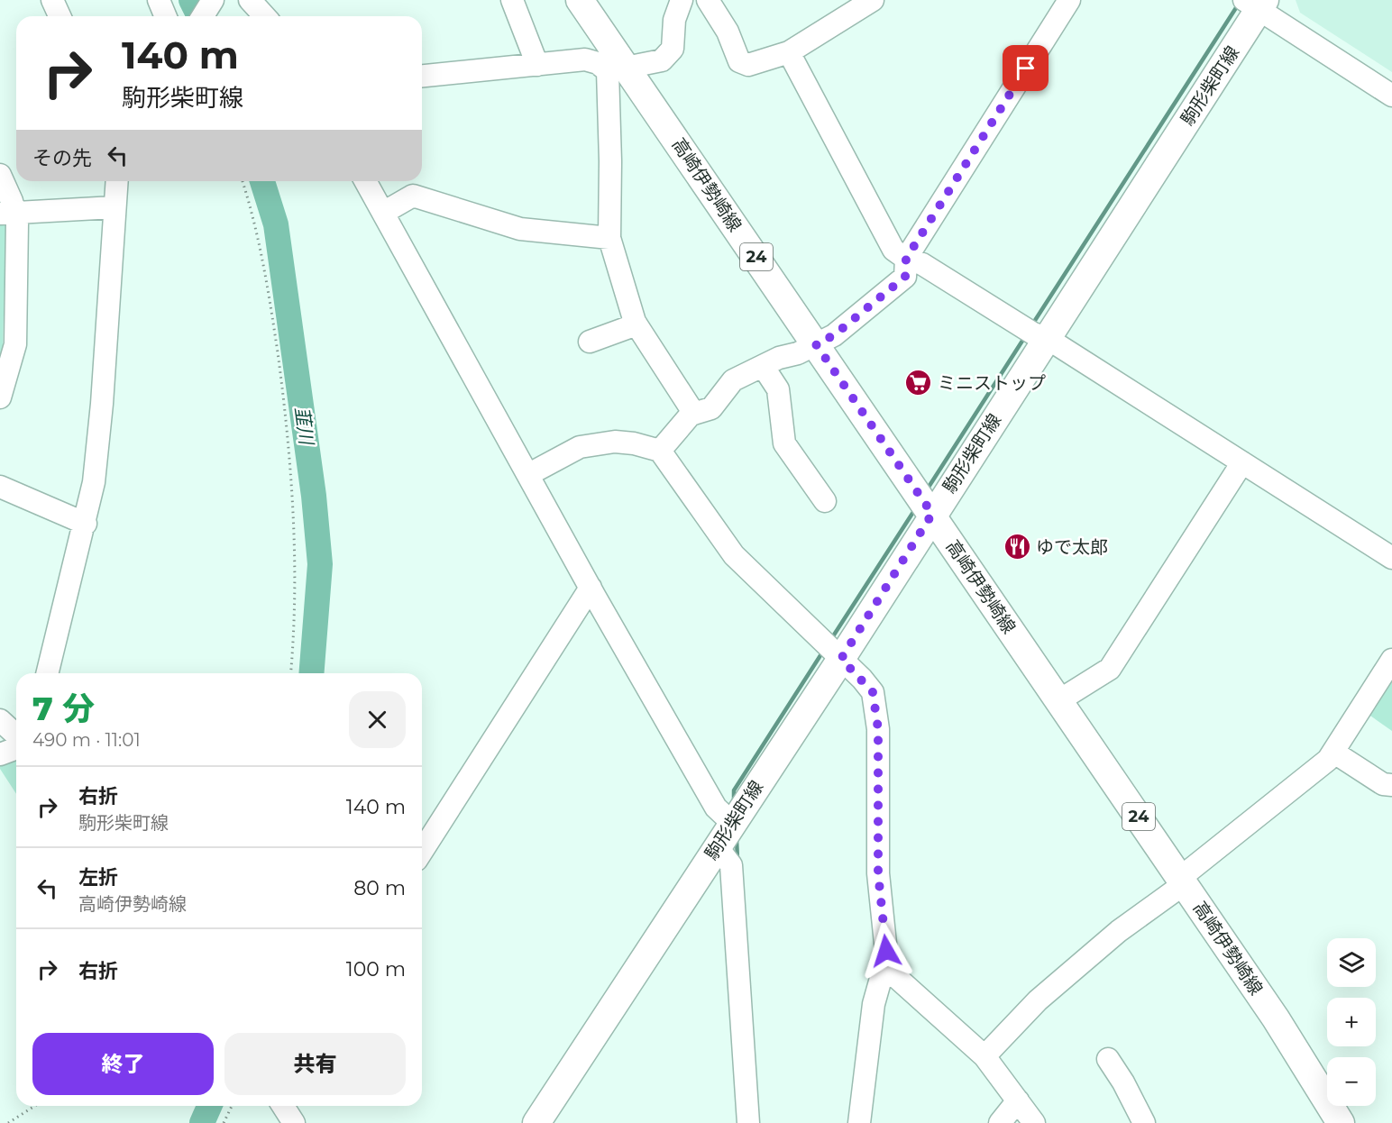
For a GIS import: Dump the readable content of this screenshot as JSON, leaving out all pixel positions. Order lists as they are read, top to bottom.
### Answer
{
  "streets": {
    "main road": ["駒形柴町線", "高崎伊勢崎線", "24"]
  },
  "crossings": [
    ["駒形柴町線", "高崎伊勢崎線"]
  ],
  "water": ["韮川"],
  "places": {
    "supermarket": ["ミニストップ"],
    "restaurant": ["ゆで太郎"]
  },
  "page": {
    "turn": ["140 m", "駒形柴町線"],
    "then": "その先",
    "heading": ["7 分", "490 m · 11:01"],
    "list": [
      {
        "name": "右折",
        "note": "駒形柴町線",
        "value": "140 m"
      },
      {
        "name": "左折",
        "note": "高崎伊勢崎線",
        "value": "80 m"
      },
      {
        "name": "右折",
        "value": "100 m"
      }
    ],
    "map_buttons": ["+", "−"],
    "buttons": ["終了", "共有"]
  }
}
